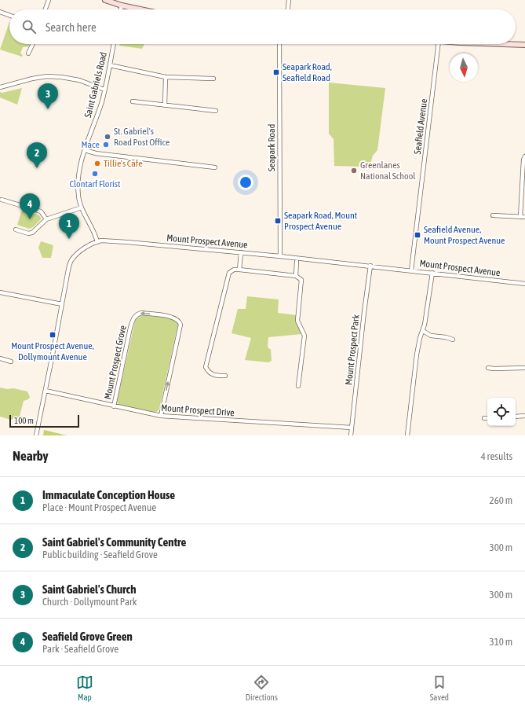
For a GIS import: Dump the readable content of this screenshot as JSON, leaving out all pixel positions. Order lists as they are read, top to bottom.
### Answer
{
  "streets": {
    "street": [
      "Saint Gabriels Road",
      "Seafield Avenue",
      "Seapark Road",
      "Mount Prospect Avenue",
      "Mount Prospect Park",
      "Mount Prospect Grove",
      "Mount Prospect Drive"
    ]
  },
  "crossings": [
    ["Saint Gabriels Road", "Mount Prospect Avenue"],
    ["Seafield Avenue", "Mount Prospect Avenue"],
    ["Seapark Road", "Mount Prospect Avenue"],
    ["Mount Prospect Avenue", "Mount Prospect Park"],
    ["Mount Prospect Avenue", "Mount Prospect Drive"],
    ["Mount Prospect Park", "Mount Prospect Drive"],
    ["Mount Prospect Grove", "Mount Prospect Drive"]
  ],
  "places": {
    "transit": [
      "Seapark Road, Seafield Road",
      "Seapark Road, Mount Prospect Avenue",
      "Seafield Avenue, Mount Prospect Avenue",
      "Mount Prospect Avenue, Dollymount Avenue"
    ],
    "other": [
      "St. Gabriel's Road Post Office",
      "Mace",
      "Tillie's Cafe",
      "Greenlanes National School",
      "Clontarf Florist"
    ]
  },
  "scale_bar": "100 m",
  "north": "bottom",
  "page": {
    "search": "Search here",
    "pins": [
      "3",
      "2",
      "4",
      "1"
    ],
    "scale": "100 m",
    "heading": ["Nearby", "4 results"],
    "list": [
      {
        "mark": "1",
        "name": "Immaculate Conception House",
        "note": "Place · Mount Prospect Avenue",
        "value": "260 m"
      },
      {
        "mark": "2",
        "name": "Saint Gabriel's Community Centre",
        "note": "Public building · Seafield Grove",
        "value": "300 m"
      },
      {
        "mark": "3",
        "name": "Saint Gabriel's Church",
        "note": "Church · Dollymount Park",
        "value": "300 m"
      },
      {
        "mark": "4",
        "name": "Seafield Grove Green",
        "note": "Park · Seafield Grove",
        "value": "310 m"
      }
    ],
    "nav": ["Map", "Directions", "Saved"]
  }
}
